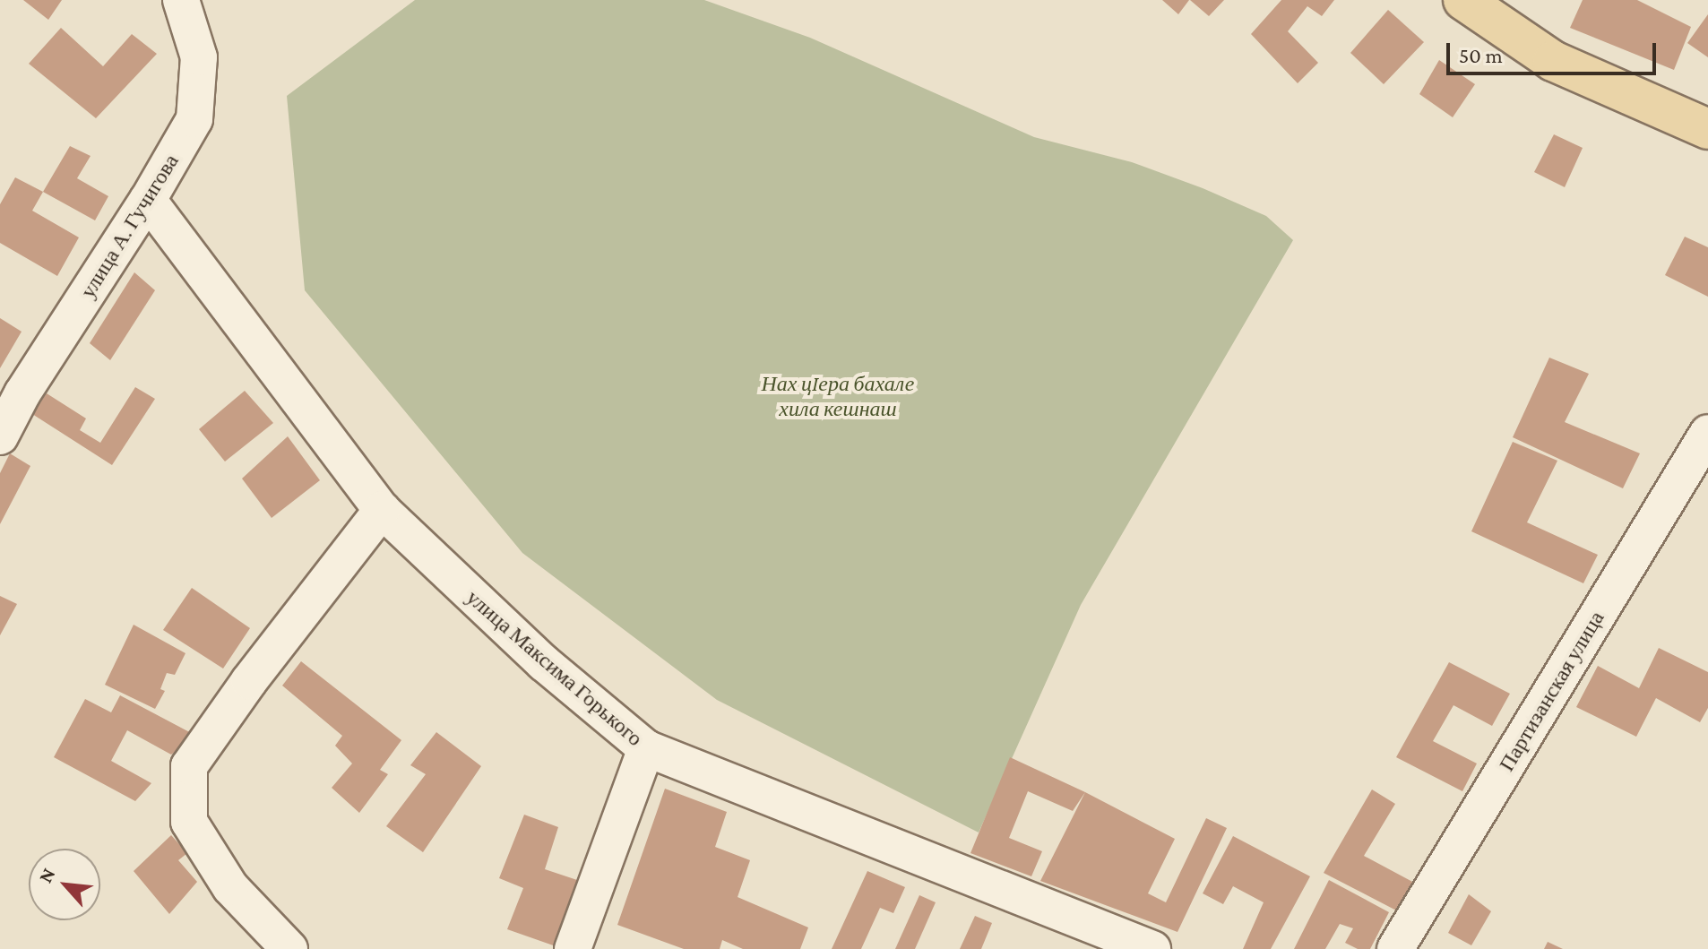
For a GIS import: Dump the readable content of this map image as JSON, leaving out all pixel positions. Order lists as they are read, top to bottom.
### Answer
{
  "streets": {
    "street": ["улица А. Гучигова", "улица Максима Горького", "Партизанская улица"]
  },
  "crossings": [
    ["улица А. Гучигова", "улица Максима Горького"]
  ],
  "parks": ["Нах цIера бахале хила кешнаш"],
  "scale_bar": "50 m",
  "north": "top left"
}
